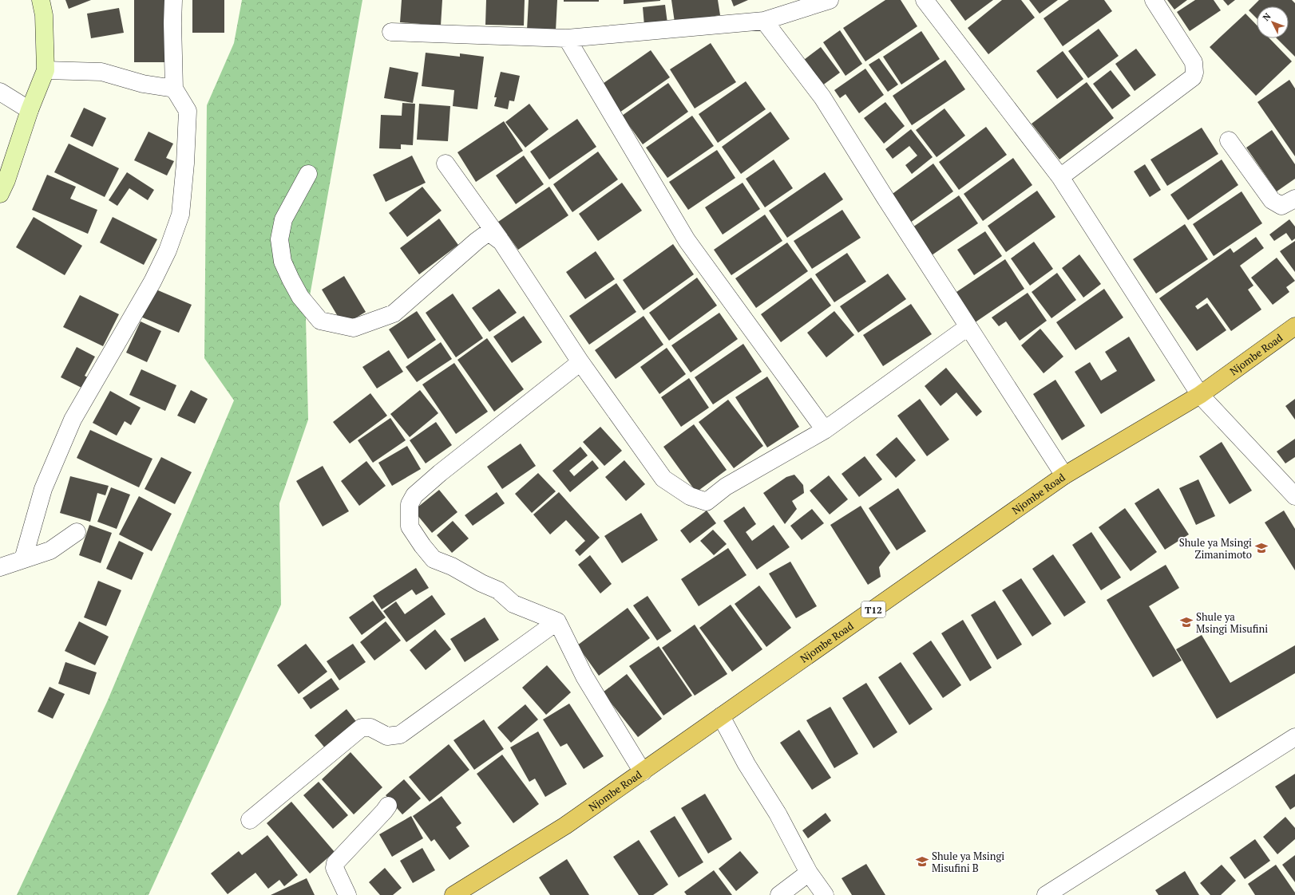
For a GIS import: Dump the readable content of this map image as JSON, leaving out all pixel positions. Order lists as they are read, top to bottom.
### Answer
{
  "streets": {
    "highway": ["Njombe Road", "T12"]
  },
  "places": {
    "school or university": ["Shule ya Msingi Zimanimoto", "Shule ya Msingi Misufini", "Shule ya Msingi Misufini B"]
  },
  "north": "top left"
}
